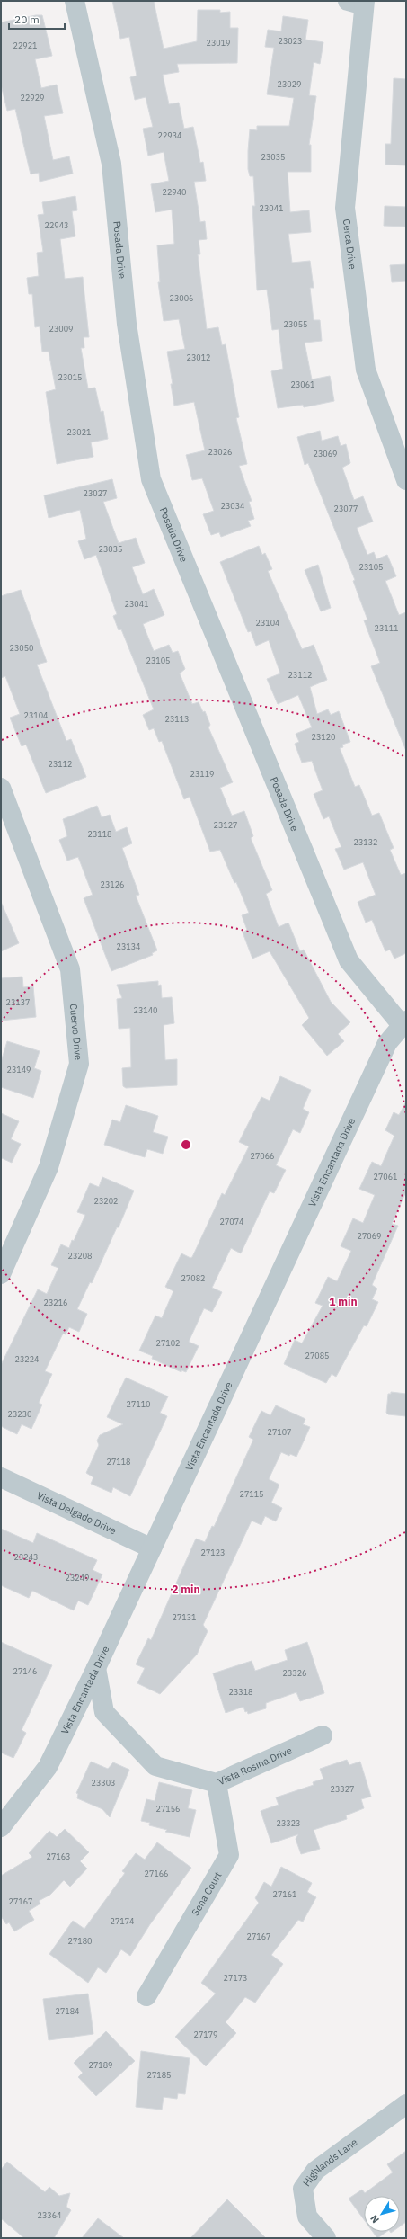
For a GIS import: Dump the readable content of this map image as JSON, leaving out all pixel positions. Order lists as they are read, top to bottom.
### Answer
{
  "streets": {
    "street": [
      "Cerca Drive",
      "Posada Drive",
      "Cuervo Drive",
      "Vista Encantada Drive",
      "Vista Delgado Drive",
      "Vista Rosina Drive",
      "Sena Court",
      "Highlands Lane"
    ]
  },
  "crossings": [
    ["Posada Drive", "Vista Encantada Drive"],
    ["Vista Encantada Drive", "Vista Delgado Drive"],
    ["Vista Encantada Drive", "Vista Rosina Drive"],
    ["Vista Rosina Drive", "Sena Court"]
  ],
  "house_numbers": [
    "23023",
    "23019",
    "22921",
    "23029",
    "22929",
    "22934",
    "23035",
    "22940",
    "23041",
    "22943",
    "23006",
    "23055",
    "23009",
    "23012",
    "23015",
    "23061",
    "23021",
    "23026",
    "23069",
    "23027",
    "23034",
    "23077",
    "23035",
    "23105",
    "23041",
    "23104",
    "23111",
    "23050",
    "23105",
    "23112",
    "23104",
    "23113",
    "23120",
    "23112",
    "23119",
    "23127",
    "23118",
    "23132",
    "23126",
    "23134",
    "23137",
    "23140",
    "23149",
    "27066",
    "27061",
    "23202",
    "27074",
    "27069",
    "23208",
    "27082",
    "23216",
    "27102",
    "27085",
    "23224",
    "27110",
    "23230",
    "27107",
    "27118",
    "27115",
    "27123",
    "23243",
    "23249",
    "27131",
    "27146",
    "23326",
    "23318",
    "23303",
    "23327",
    "27156",
    "23323",
    "27163",
    "27166",
    "27161",
    "27167",
    "27174",
    "27167",
    "27180",
    "27173",
    "27184",
    "27179",
    "27189",
    "27185",
    "23364"
  ],
  "scale_bar": "20 m",
  "north": "bottom left",
  "rings": ["1 min", "2 min"]
}
